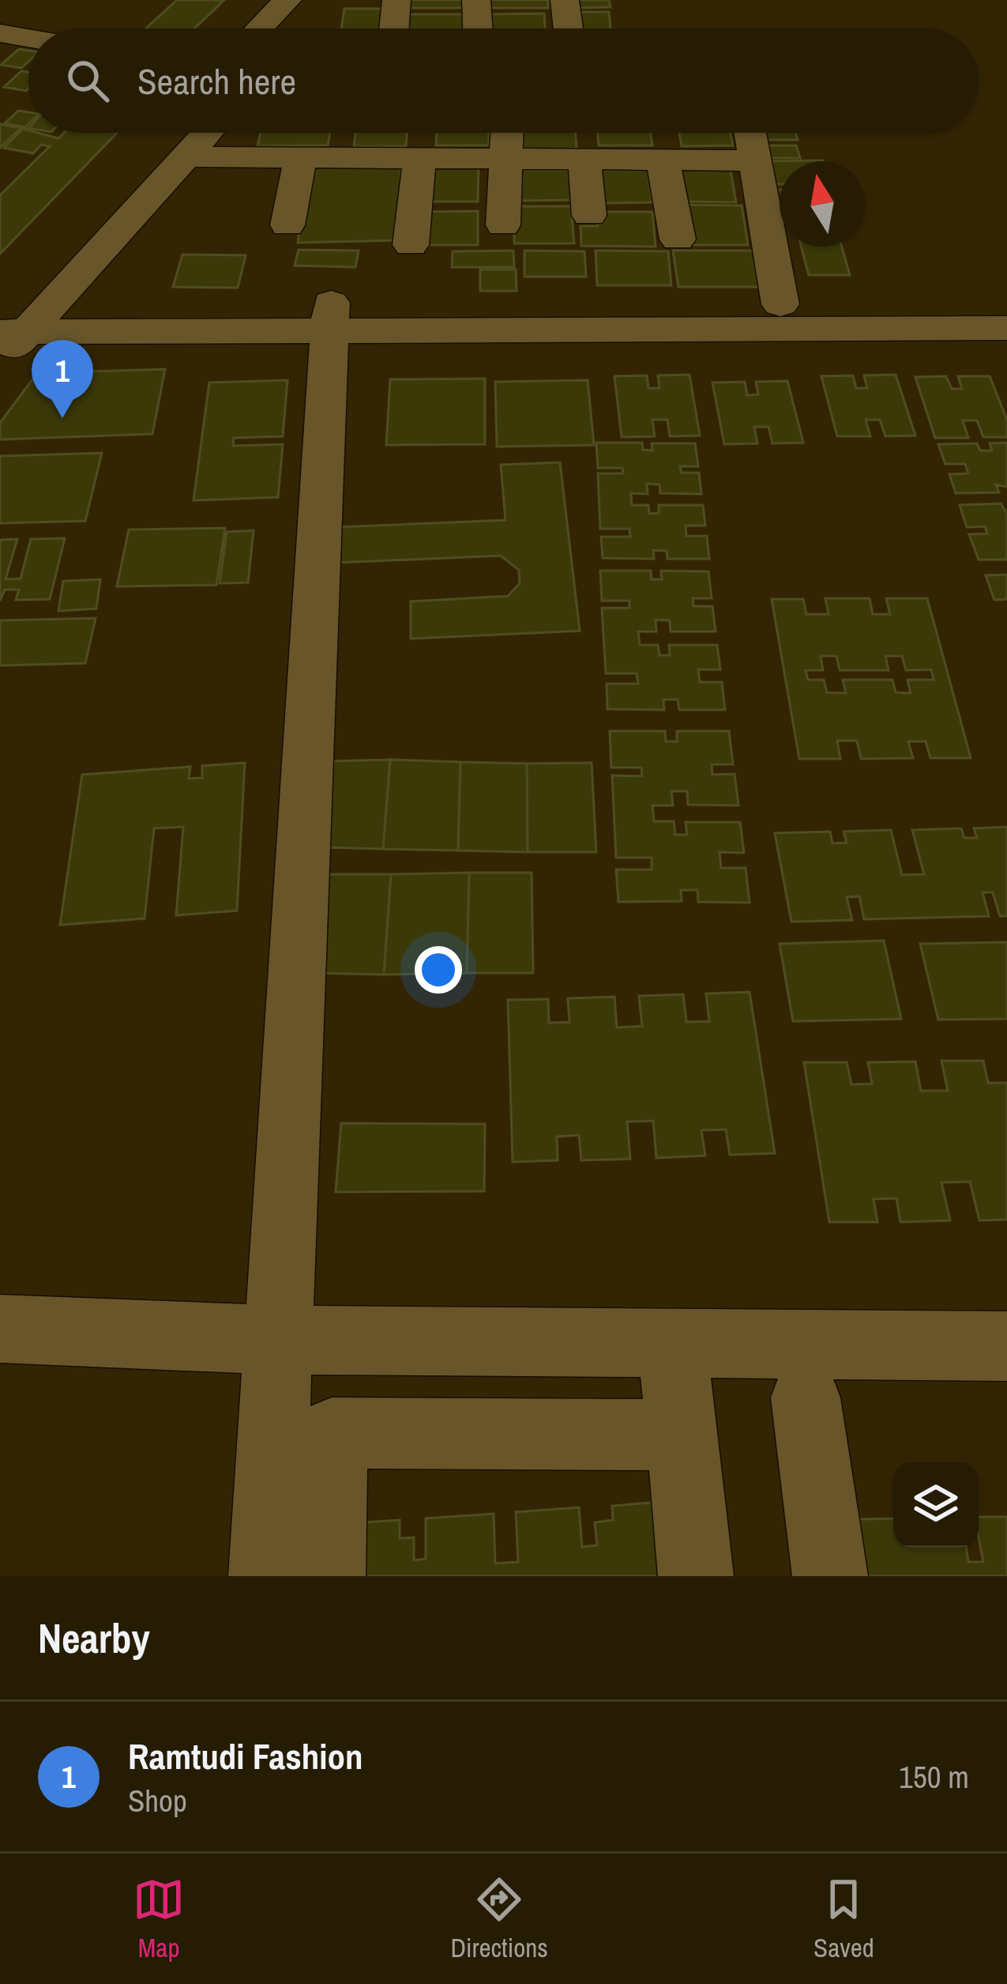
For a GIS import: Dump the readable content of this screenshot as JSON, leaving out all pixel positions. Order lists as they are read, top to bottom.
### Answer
{
  "north": "top",
  "page": {
    "search": "Search here",
    "pins": "1",
    "heading": "Nearby",
    "list": [
      {
        "mark": "1",
        "name": "Ramtudi Fashion",
        "note": "Shop",
        "value": "150 m"
      }
    ],
    "nav": ["Map", "Directions", "Saved"]
  }
}
